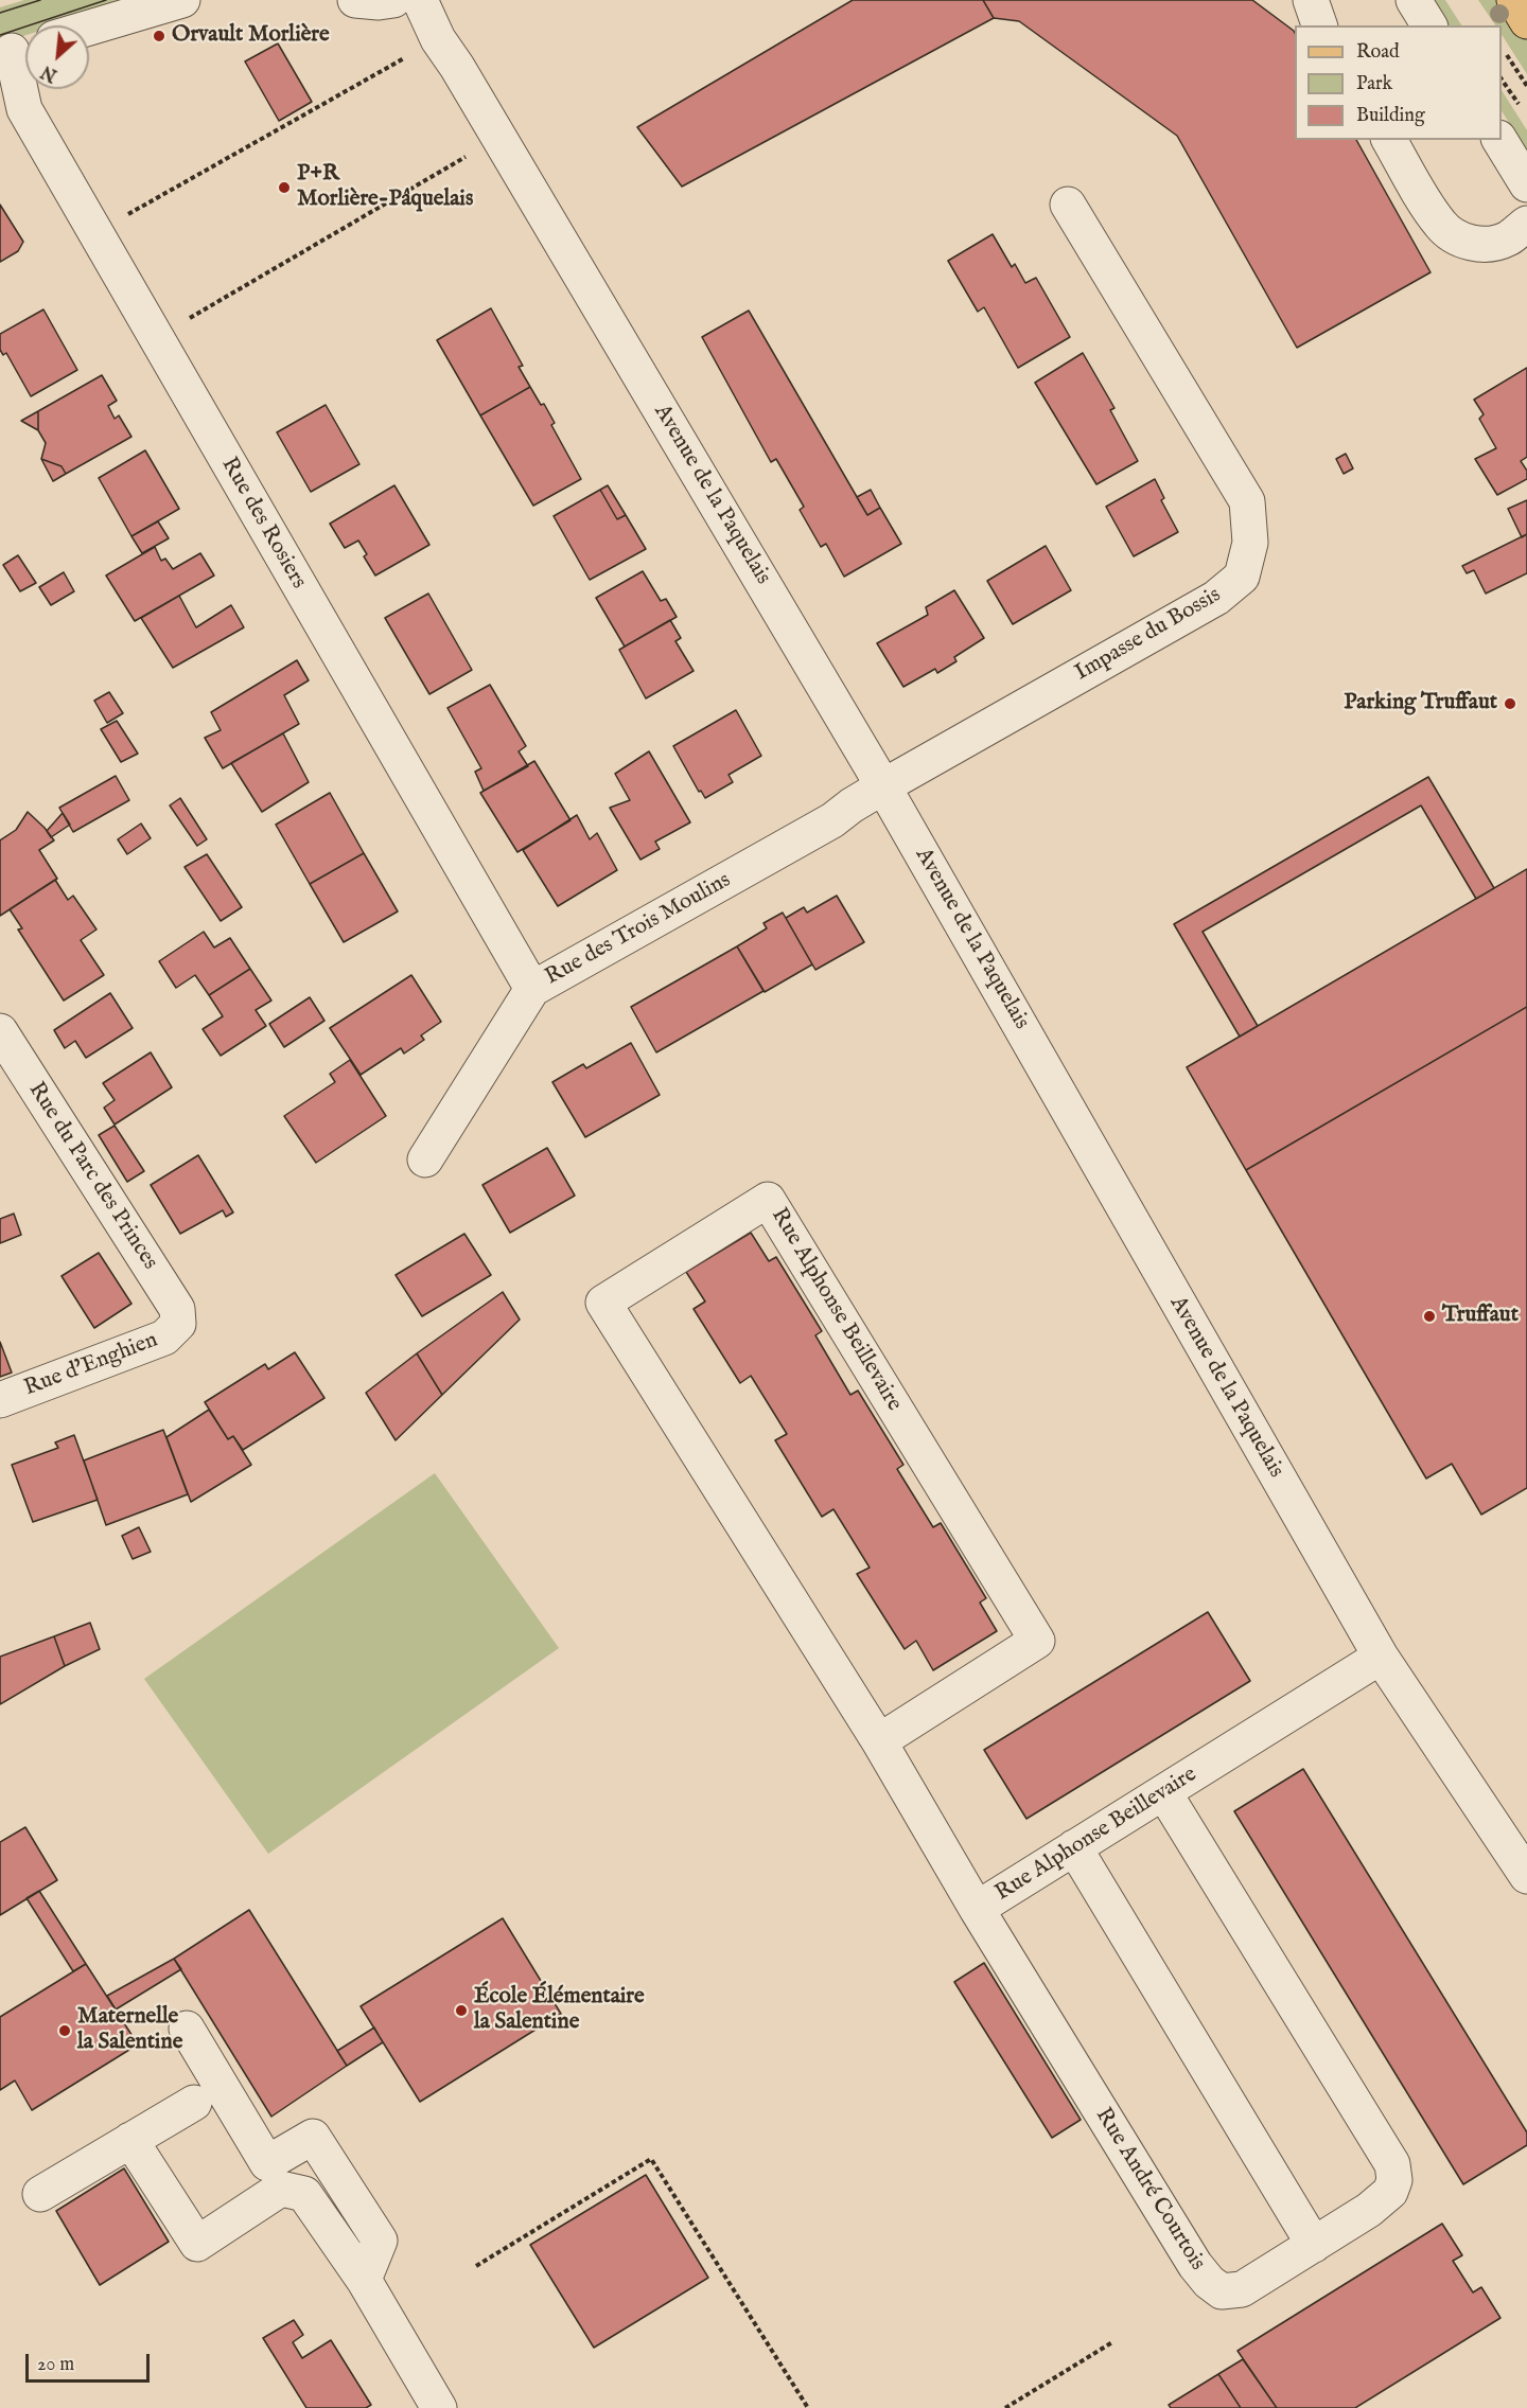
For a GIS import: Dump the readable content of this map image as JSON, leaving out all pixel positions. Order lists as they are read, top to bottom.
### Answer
{
  "streets": {
    "street": [
      "Avenue de la Paquelais",
      "Rue des Rosiers",
      "Impasse du Bossis",
      "Rue des Trois Moulins",
      "Rue du Parc des Princes",
      "Rue Alphonse Beillevaire",
      "Rue d'Enghien",
      "Rue André Courtois"
    ]
  },
  "crossings": [
    ["Avenue de la Paquelais", "Impasse du Bossis"],
    ["Avenue de la Paquelais", "Rue des Trois Moulins"],
    ["Avenue de la Paquelais", "Rue Alphonse Beillevaire"],
    ["Rue des Rosiers", "Rue des Trois Moulins"],
    ["Impasse du Bossis", "Rue des Trois Moulins"],
    ["Rue du Parc des Princes", "Rue d'Enghien"],
    ["Rue Alphonse Beillevaire", "Rue André Courtois"]
  ],
  "places": [
    "Orvault Morlière",
    "P+R Morlière-Pâquelais",
    "Parking Truffaut",
    "Truffaut",
    "École Élémentaire la Salentine",
    "Maternelle la Salentine"
  ],
  "legend": ["Road", "Park", "Building"],
  "scale_bar": "20 m",
  "north": "bottom left"
}
